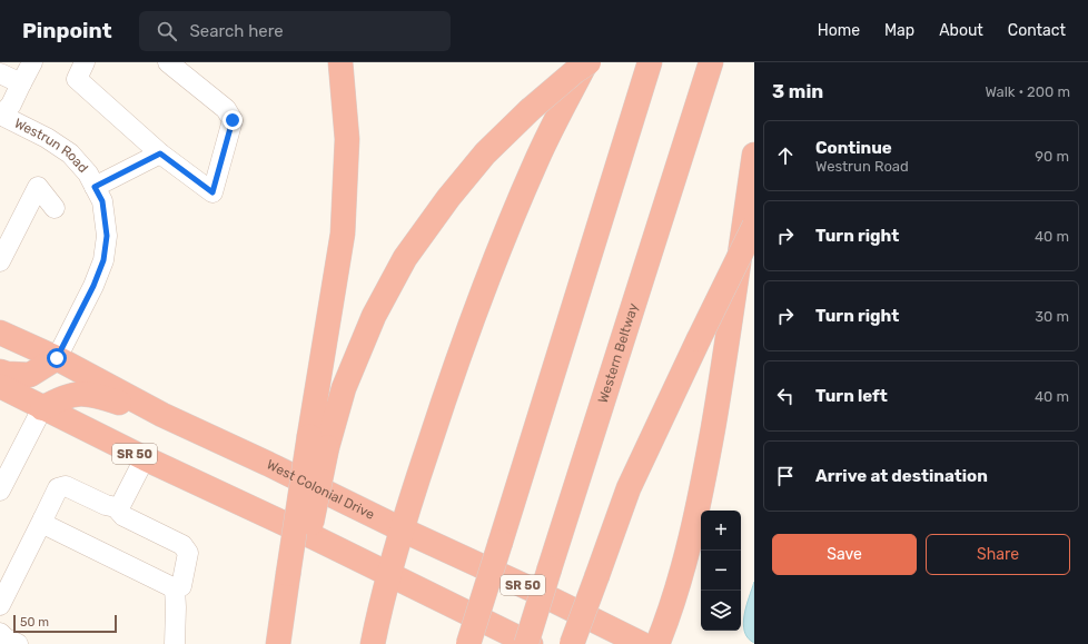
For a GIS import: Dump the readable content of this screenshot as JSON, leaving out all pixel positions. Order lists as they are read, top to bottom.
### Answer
{
  "streets": {
    "highway": ["Western Beltway", "SR 50", "West Colonial Drive"],
    "street": ["Westrun Road"]
  },
  "crossings": [
    ["Westrun Road", "West Colonial Drive"]
  ],
  "scale_bar": "50 m",
  "page": {
    "header": "Pinpoint",
    "search": "Search here",
    "nav": [
      "Home",
      "Map",
      "About",
      "Contact"
    ],
    "heading": ["3 min", "Walk · 200 m"],
    "list": [
      ["Continue", "Westrun Road", "90 m"],
      ["Turn right", "40 m"],
      ["Turn right", "30 m"],
      ["Turn left", "40 m"],
      "Arrive at destination"
    ],
    "map_buttons": ["+", "−"],
    "buttons": ["Save", "Share"],
    "scale": "50 m"
  }
}
